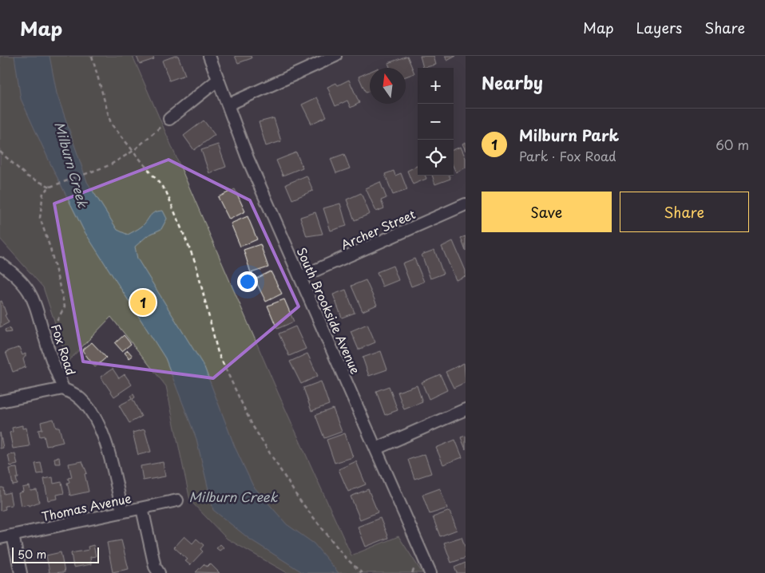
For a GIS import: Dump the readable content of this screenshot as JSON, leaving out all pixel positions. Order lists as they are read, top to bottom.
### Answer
{
  "streets": {
    "street": [
      "Archer Street",
      "South Brookside Avenue",
      "Fox Road",
      "Thomas Avenue"
    ]
  },
  "crossings": [
    ["Archer Street", "South Brookside Avenue"],
    ["Fox Road", "Thomas Avenue"]
  ],
  "water": ["Milburn Creek"],
  "scale_bar": "50 m",
  "north": "top",
  "page": {
    "header": "Map",
    "nav": ["Map", "Layers", "Share"],
    "heading": "Nearby",
    "map_buttons": ["+", "−"],
    "list": [
      {
        "mark": "1",
        "name": "Milburn Park",
        "note": "Park · Fox Road",
        "value": "60 m"
      }
    ],
    "buttons": ["Save", "Share"],
    "pins": "1",
    "scale": "50 m"
  }
}
